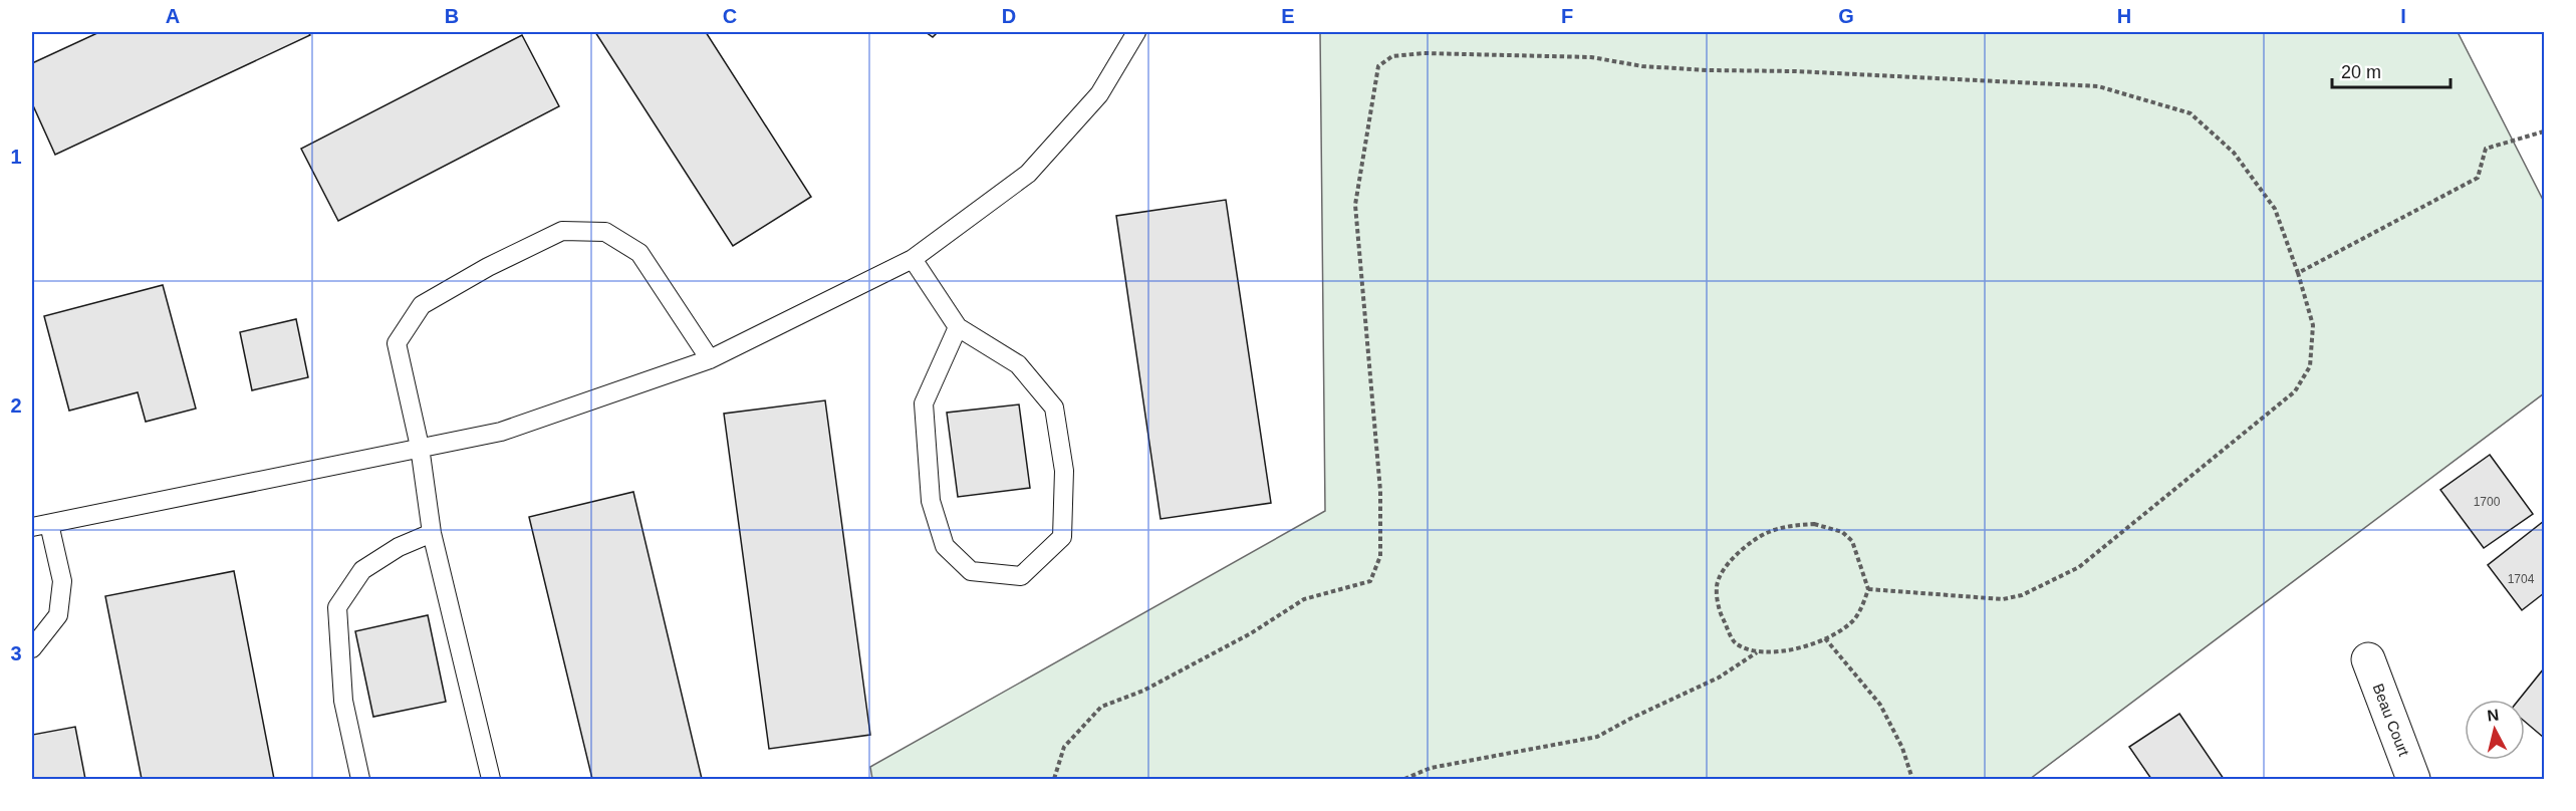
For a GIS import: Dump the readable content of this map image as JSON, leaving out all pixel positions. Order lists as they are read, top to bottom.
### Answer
{
  "streets": {
    "street": ["Beau Court"]
  },
  "house_numbers": ["1700", "1704"],
  "scale_bar": "20 m",
  "north": "top",
  "grid": {
    "columns": [
      "A",
      "B",
      "C",
      "D",
      "E",
      "F",
      "G",
      "H",
      "I"
    ],
    "rows": ["1", "2", "3"]
  }
}
